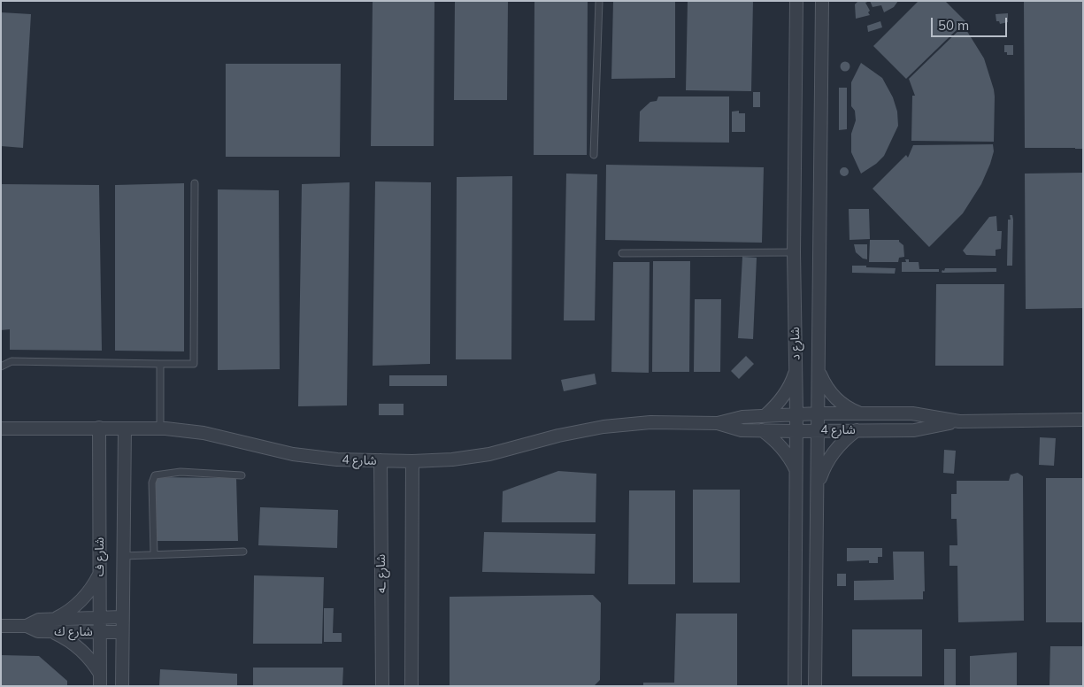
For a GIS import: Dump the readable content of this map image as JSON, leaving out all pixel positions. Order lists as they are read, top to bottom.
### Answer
{
  "streets": {
    "street": [
      "شارع د",
      "شارع 4",
      "شارع ف",
      "شارع ـه",
      "شارع ك"
    ]
  },
  "crossings": [
    ["شارع د", "شارع 4"],
    ["شارع 4", "شارع ف"],
    ["شارع 4", "شارع ـه"],
    ["شارع ف", "شارع ك"]
  ],
  "scale_bar": "50 m"
}
